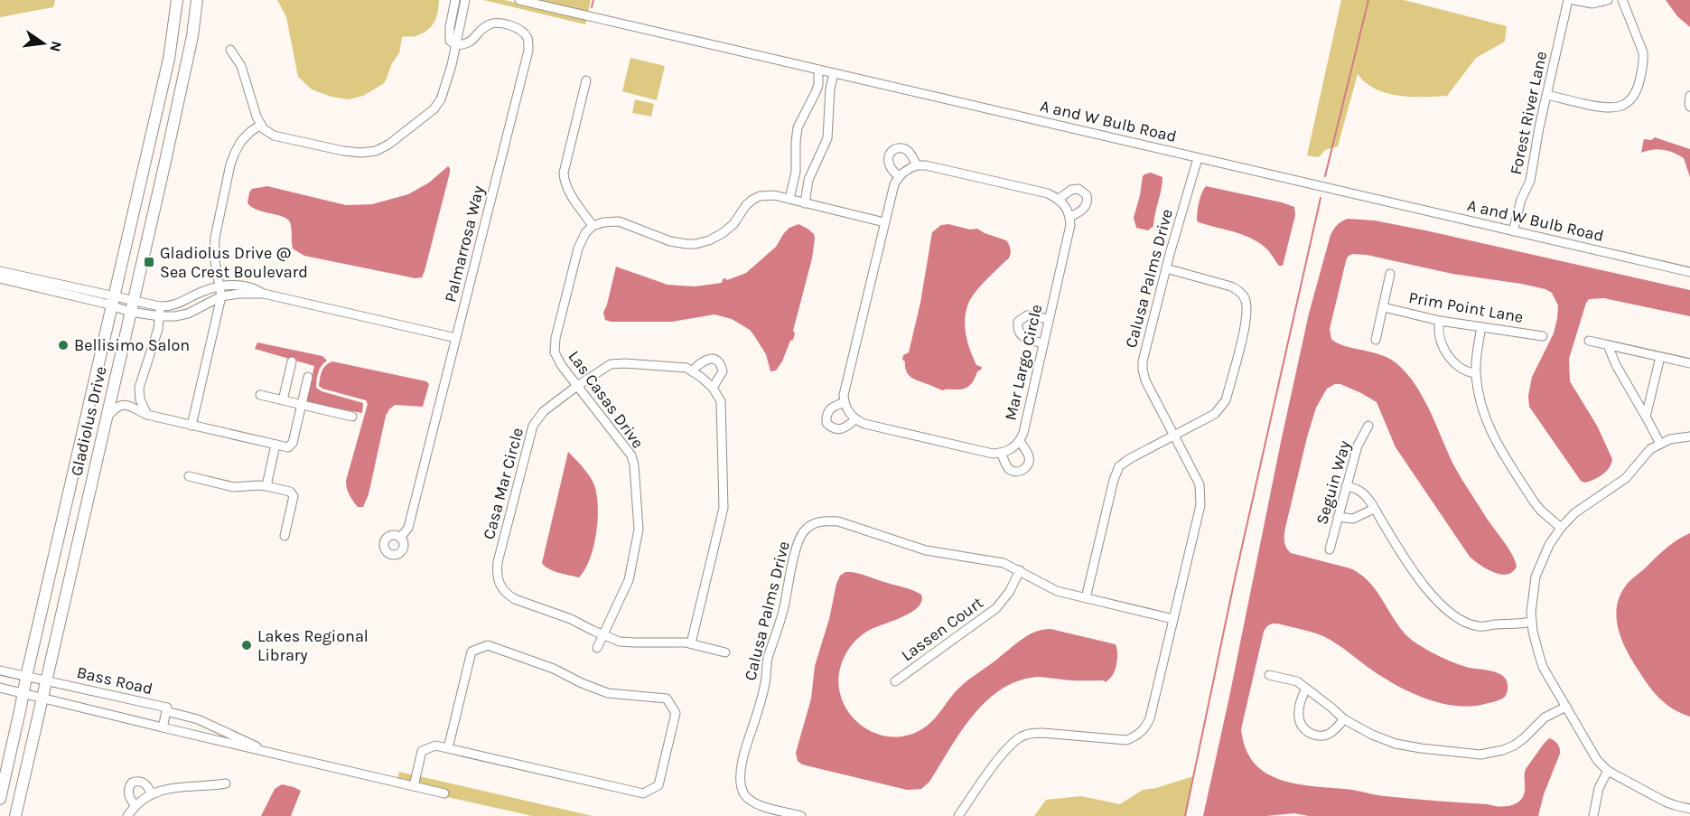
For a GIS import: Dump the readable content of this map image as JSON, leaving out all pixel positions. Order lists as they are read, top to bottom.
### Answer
{
  "streets": {
    "main road": ["Gladiolus Drive"],
    "street": [
      "Forest River Lane",
      "A and W Bulb Road",
      "Palmarrosa Way",
      "Calusa Palms Drive",
      "Prim Point Lane",
      "Mar Largo Circle",
      "Las Casas Drive",
      "Seguin Way",
      "Casa Mar Circle",
      "Lassen Court",
      "Bass Road"
    ]
  },
  "crossings": [
    ["Forest River Lane", "A and W Bulb Road"],
    ["A and W Bulb Road", "Calusa Palms Drive"],
    ["Calusa Palms Drive", "Lassen Court"],
    ["Las Casas Drive", "Casa Mar Circle"],
    ["Gladiolus Drive", "Bass Road"]
  ],
  "places": {
    "transit": ["Gladiolus Drive @ Sea Crest Boulevard"],
    "other": ["Bellisimo Salon", "Lakes Regional Library"]
  },
  "north": "right"
}
